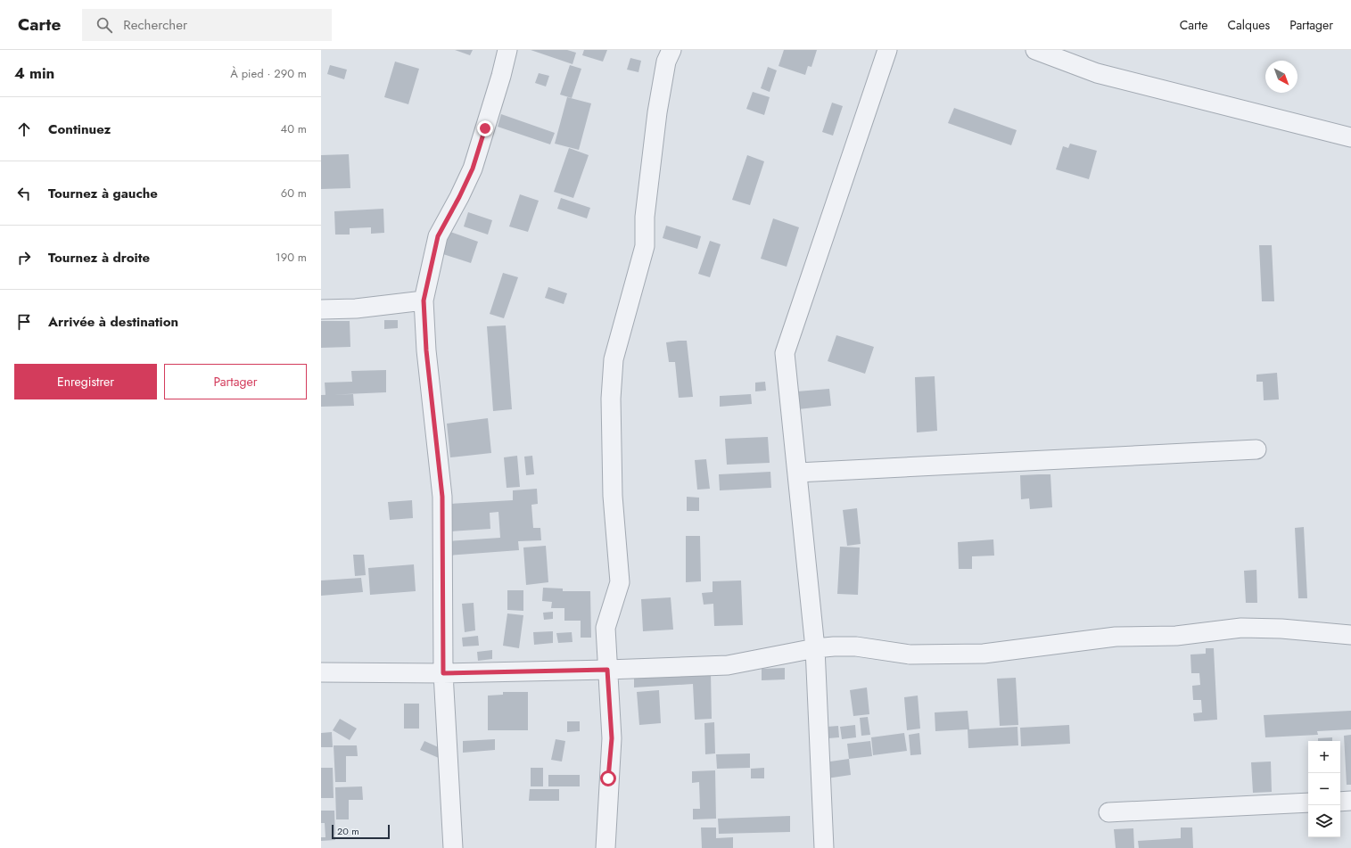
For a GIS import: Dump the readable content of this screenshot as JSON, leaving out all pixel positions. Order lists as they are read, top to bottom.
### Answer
{
  "scale_bar": "20 m",
  "north": "bottom right",
  "page": {
    "header": "Carte",
    "search": "Rechercher",
    "nav": ["Carte", "Calques", "Partager"],
    "heading": ["4 min", "À pied · 290 m"],
    "list": [
      ["Continuez", "40 m"],
      ["Tournez à gauche", "60 m"],
      ["Tournez à droite", "190 m"],
      "Arrivée à destination"
    ],
    "buttons": ["Enregistrer", "Partager"],
    "map_buttons": ["+", "−"],
    "scale": "20 m"
  }
}
